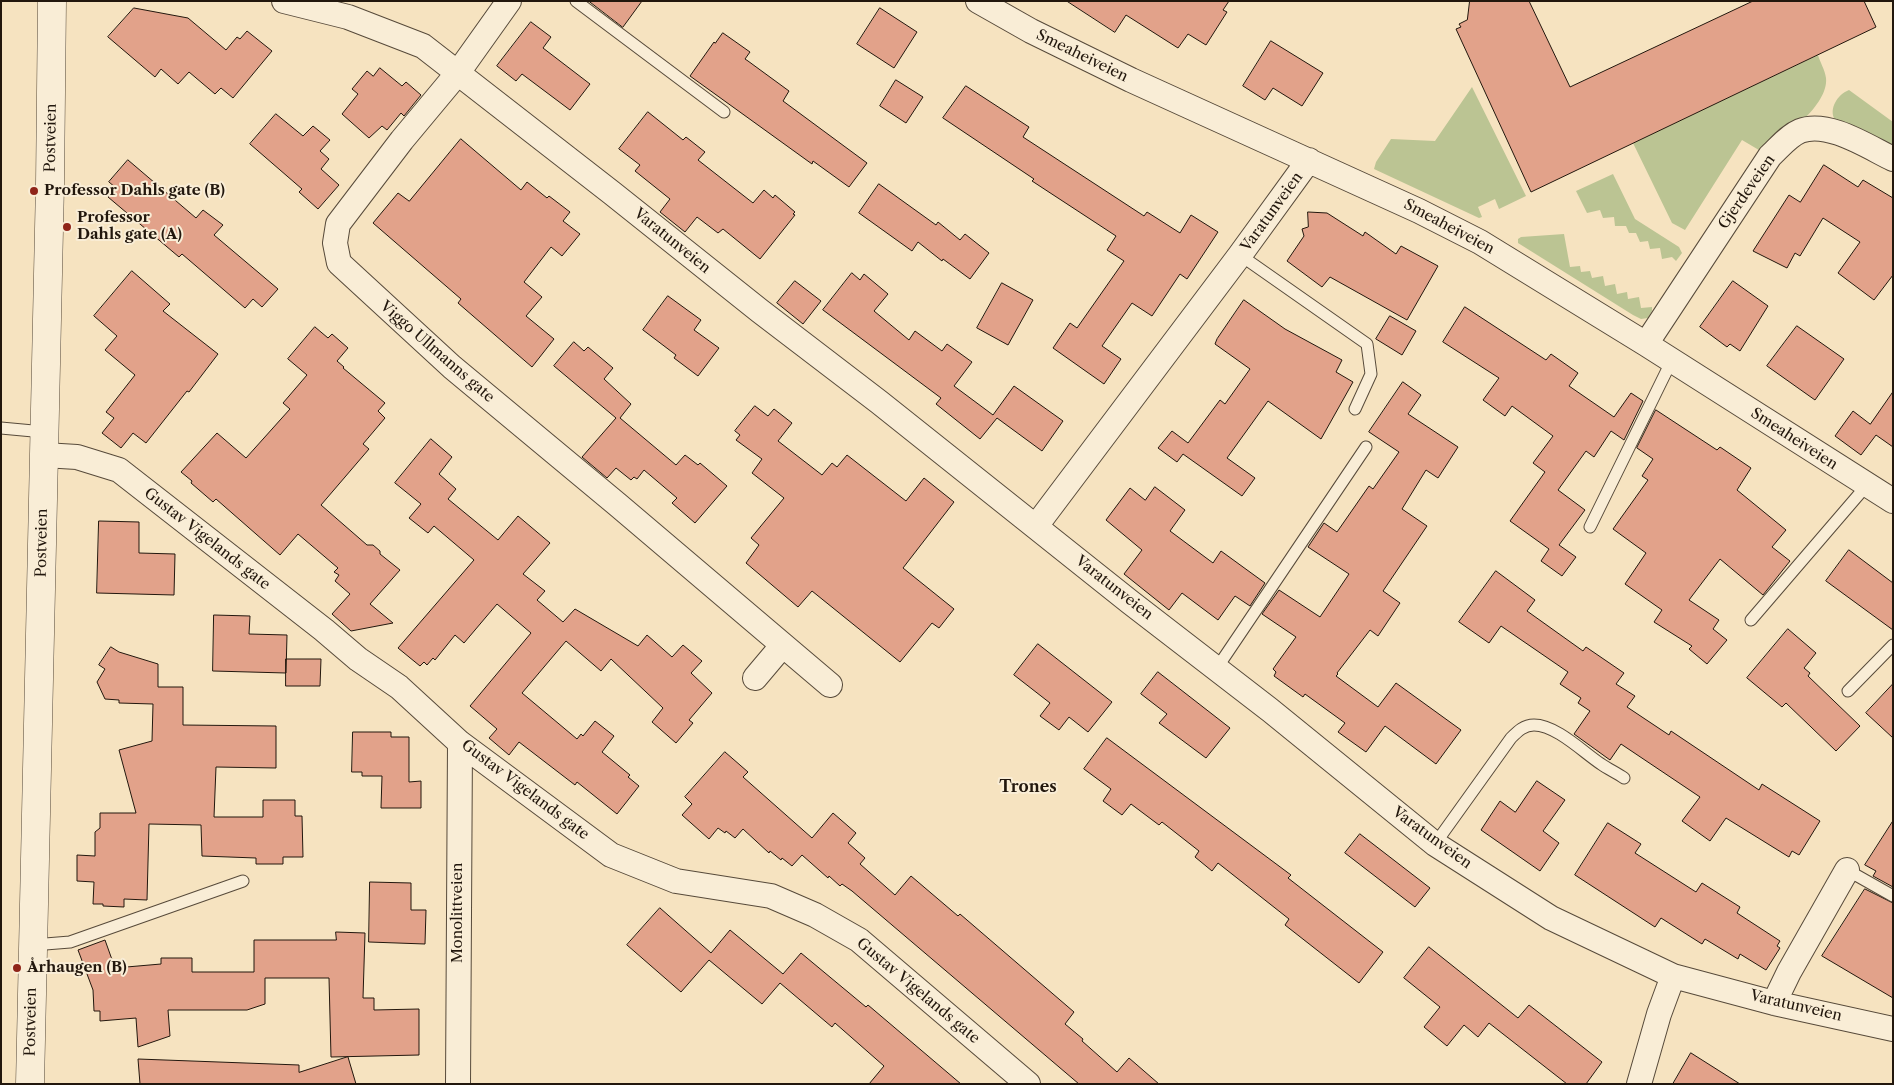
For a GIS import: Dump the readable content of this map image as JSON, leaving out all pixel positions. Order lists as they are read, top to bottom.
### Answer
{
  "streets": {
    "street": [
      "Smeaheiveien",
      "Postveien",
      "Gjerdeveien",
      "Varatunveien",
      "Viggo Ullmanns gate",
      "Gustav Vigelands gate",
      "Monolittveien"
    ]
  },
  "crossings": [
    ["Smeaheiveien", "Gjerdeveien"],
    ["Smeaheiveien", "Varatunveien"],
    ["Postveien", "Gustav Vigelands gate"],
    ["Varatunveien", "Viggo Ullmanns gate"],
    ["Gustav Vigelands gate", "Monolittveien"]
  ],
  "districts": ["Trones"],
  "places": ["Professor Dahls gate (B)", "Professor Dahls gate (A)", "Århaugen (B)"]
}
